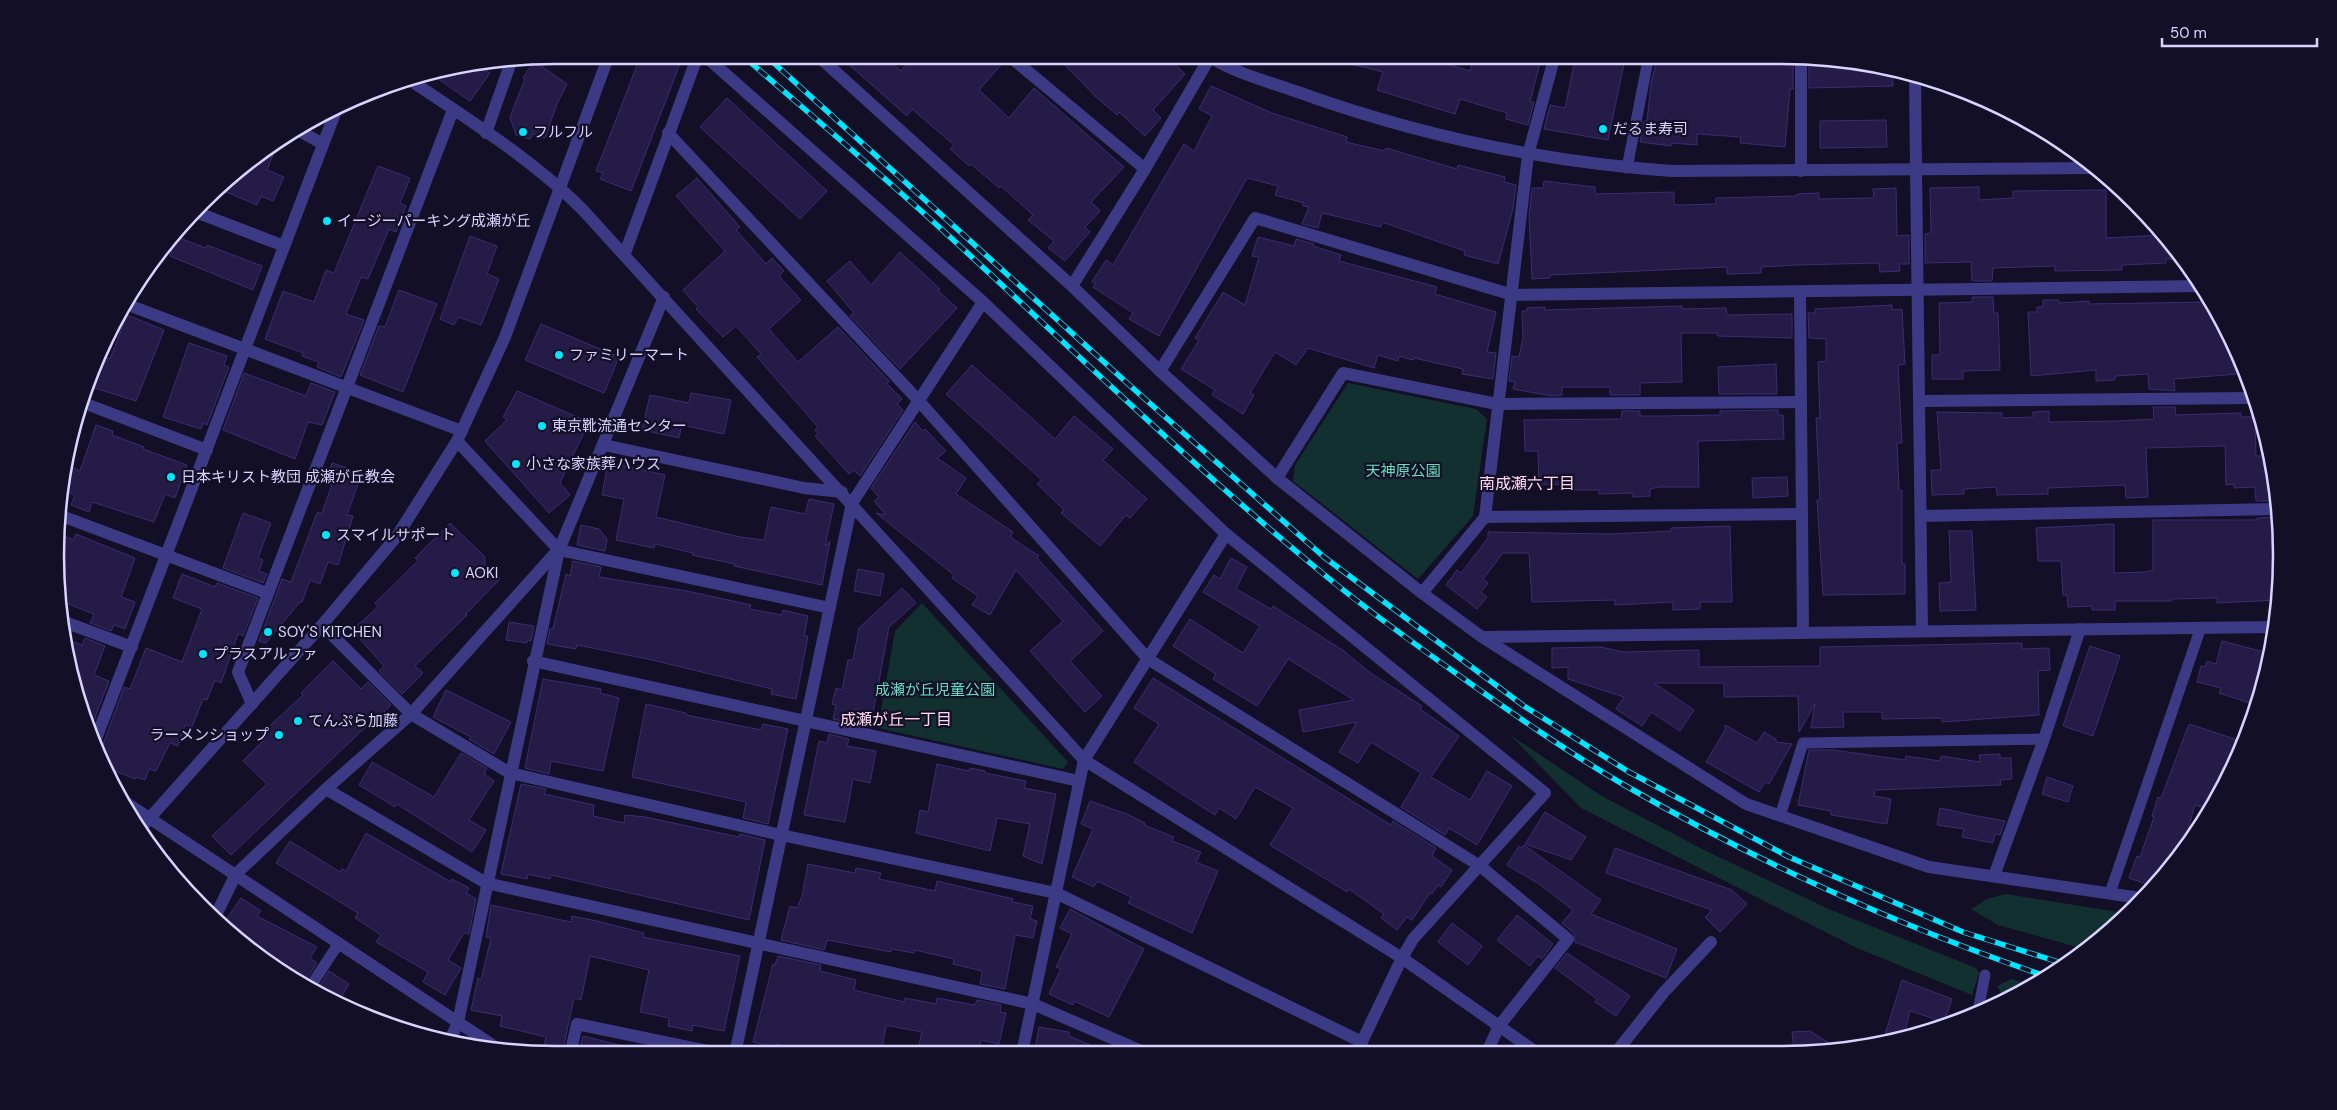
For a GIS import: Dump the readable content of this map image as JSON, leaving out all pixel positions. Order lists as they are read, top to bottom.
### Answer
{
  "districts": ["南成瀬六丁目", "成瀬が丘一丁目"],
  "parks": ["天神原公園", "成瀬が丘児童公園"],
  "places": [
    "だるま寿司",
    "フルフル",
    "イージーパーキング成瀬が丘",
    "ファミリーマート",
    "東京靴流通センター",
    "小さな家族葬ハウス",
    "日本キリスト教団 成瀬が丘教会",
    "スマイルサポート",
    "AOKI",
    "SOY'S KITCHEN",
    "プラスアルファ",
    "てんぷら加藤",
    "ラーメンショップ"
  ],
  "scale_bar": "50 m"
}
